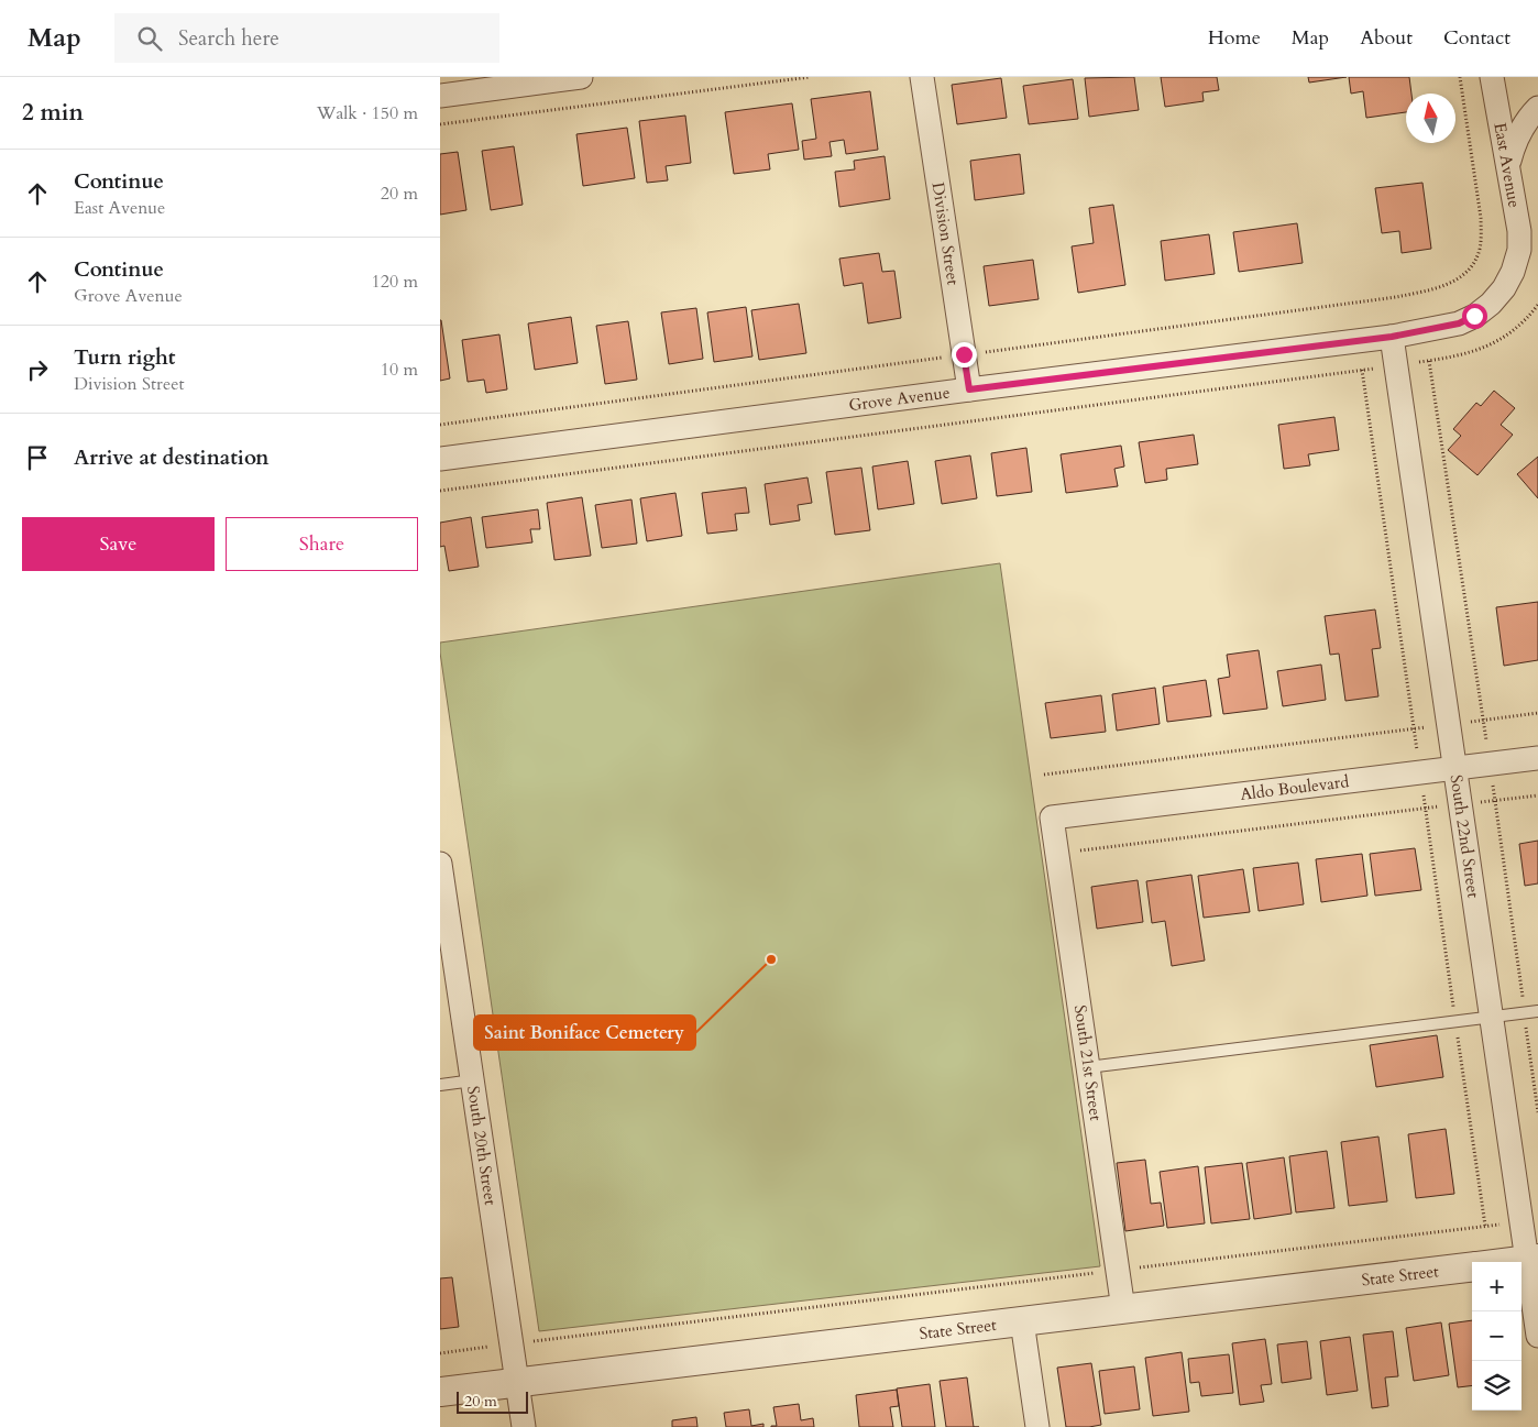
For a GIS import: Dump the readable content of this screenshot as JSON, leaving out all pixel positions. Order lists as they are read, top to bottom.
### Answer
{
  "streets": {
    "street": [
      "East Avenue",
      "Division Street",
      "Grove Avenue",
      "Aldo Boulevard",
      "South 22nd Street",
      "South 21st Street",
      "South 20th Street",
      "State Street"
    ]
  },
  "crossings": [
    ["East Avenue", "Grove Avenue"],
    ["East Avenue", "South 22nd Street"],
    ["Division Street", "Grove Avenue"],
    ["Grove Avenue", "South 22nd Street"],
    ["Aldo Boulevard", "South 22nd Street"],
    ["Aldo Boulevard", "South 21st Street"],
    ["South 22nd Street", "State Street"],
    ["South 21st Street", "State Street"],
    ["South 20th Street", "State Street"]
  ],
  "places": ["Saint Boniface Cemetery"],
  "scale_bar": "20 m",
  "north": "top",
  "page": {
    "header": "Map",
    "search": "Search here",
    "nav": [
      "Home",
      "Map",
      "About",
      "Contact"
    ],
    "heading": ["2 min", "Walk · 150 m"],
    "list": [
      ["Continue", "East Avenue", "20 m"],
      ["Continue", "Grove Avenue", "120 m"],
      ["Turn right", "Division Street", "10 m"],
      "Arrive at destination"
    ],
    "buttons": ["Save", "Share"],
    "map_buttons": ["+", "−"],
    "scale": "20 m"
  }
}
